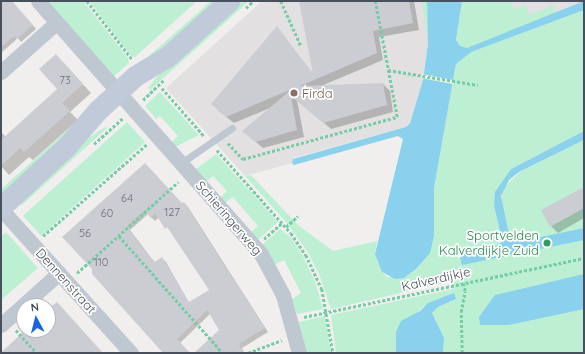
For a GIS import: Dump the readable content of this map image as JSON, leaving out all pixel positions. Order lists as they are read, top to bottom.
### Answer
{
  "streets": {
    "street": ["Schieringerweg", "Dennenstraat"],
    "path": ["Kalverdijkje"]
  },
  "crossings": [
    ["Schieringerweg", "Kalverdijkje"]
  ],
  "places": ["Firda", "Sportvelden Kalverdijkje Zuid"],
  "house_numbers": [
    "73",
    "64",
    "127",
    "60",
    "56",
    "110"
  ],
  "north": "top"
}
